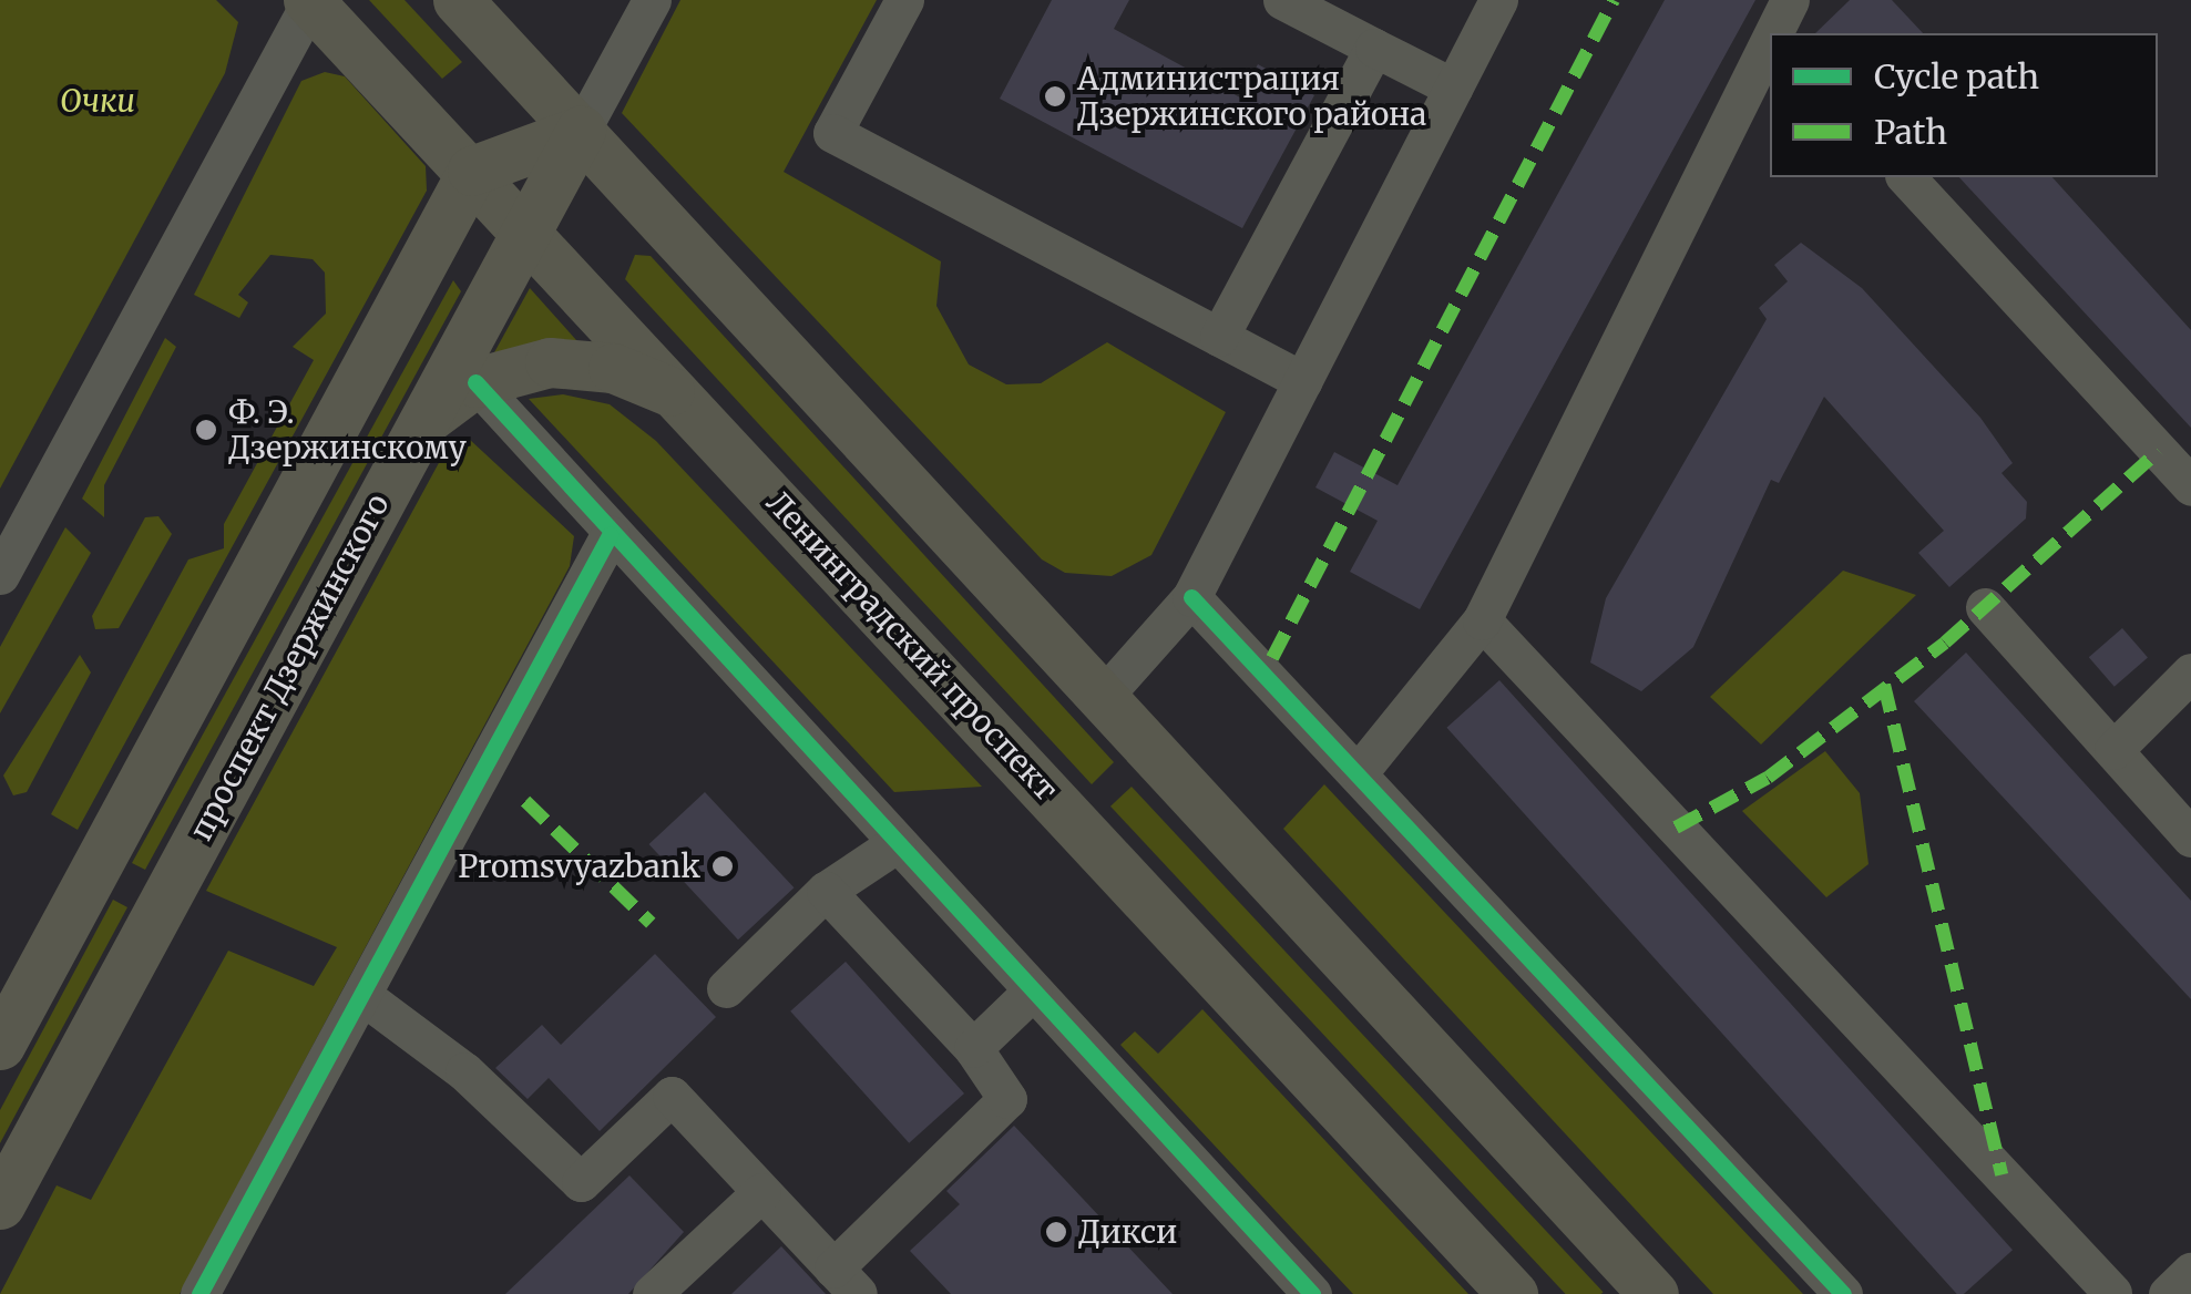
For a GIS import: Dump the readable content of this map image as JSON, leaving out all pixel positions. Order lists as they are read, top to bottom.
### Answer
{
  "streets": {
    "main road": ["Ленинградский проспект", "проспект Дзержинского"]
  },
  "crossings": [
    ["Ленинградский проспект", "проспект Дзержинского"]
  ],
  "parks": ["Очки"],
  "places": [
    "Администрация Дзержинского района",
    "Ф. Э. Дзержинскому",
    "Promsvyazbank",
    "Дикси"
  ],
  "legend": ["Cycle path", "Path"]
}
